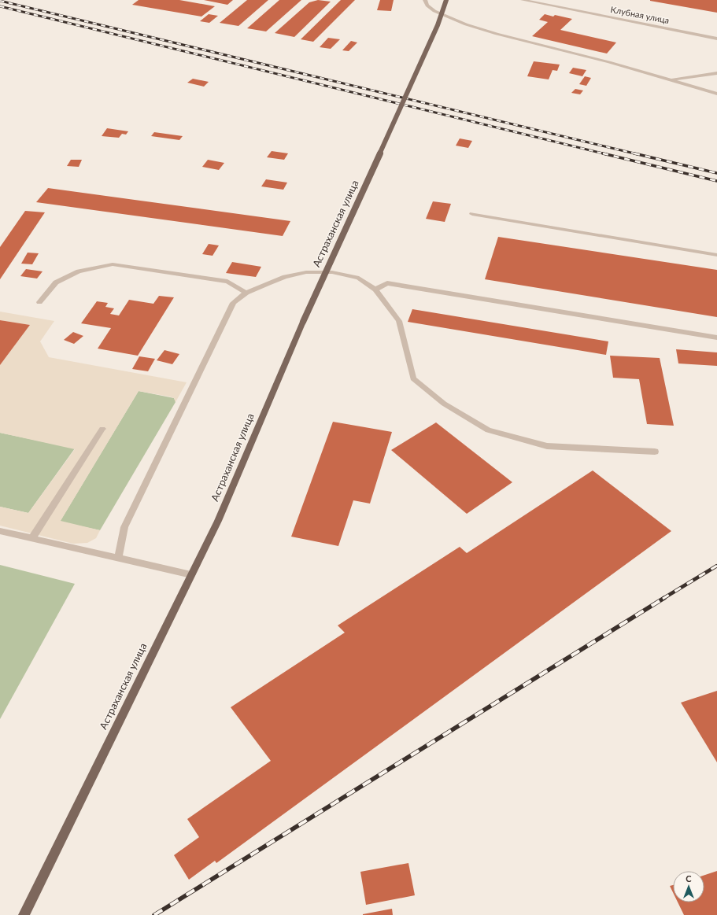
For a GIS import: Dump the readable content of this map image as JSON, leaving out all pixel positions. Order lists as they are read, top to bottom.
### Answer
{
  "streets": {
    "main road": ["Астраханская улица"],
    "street": ["Клубная улица"]
  },
  "north": "top"
}
